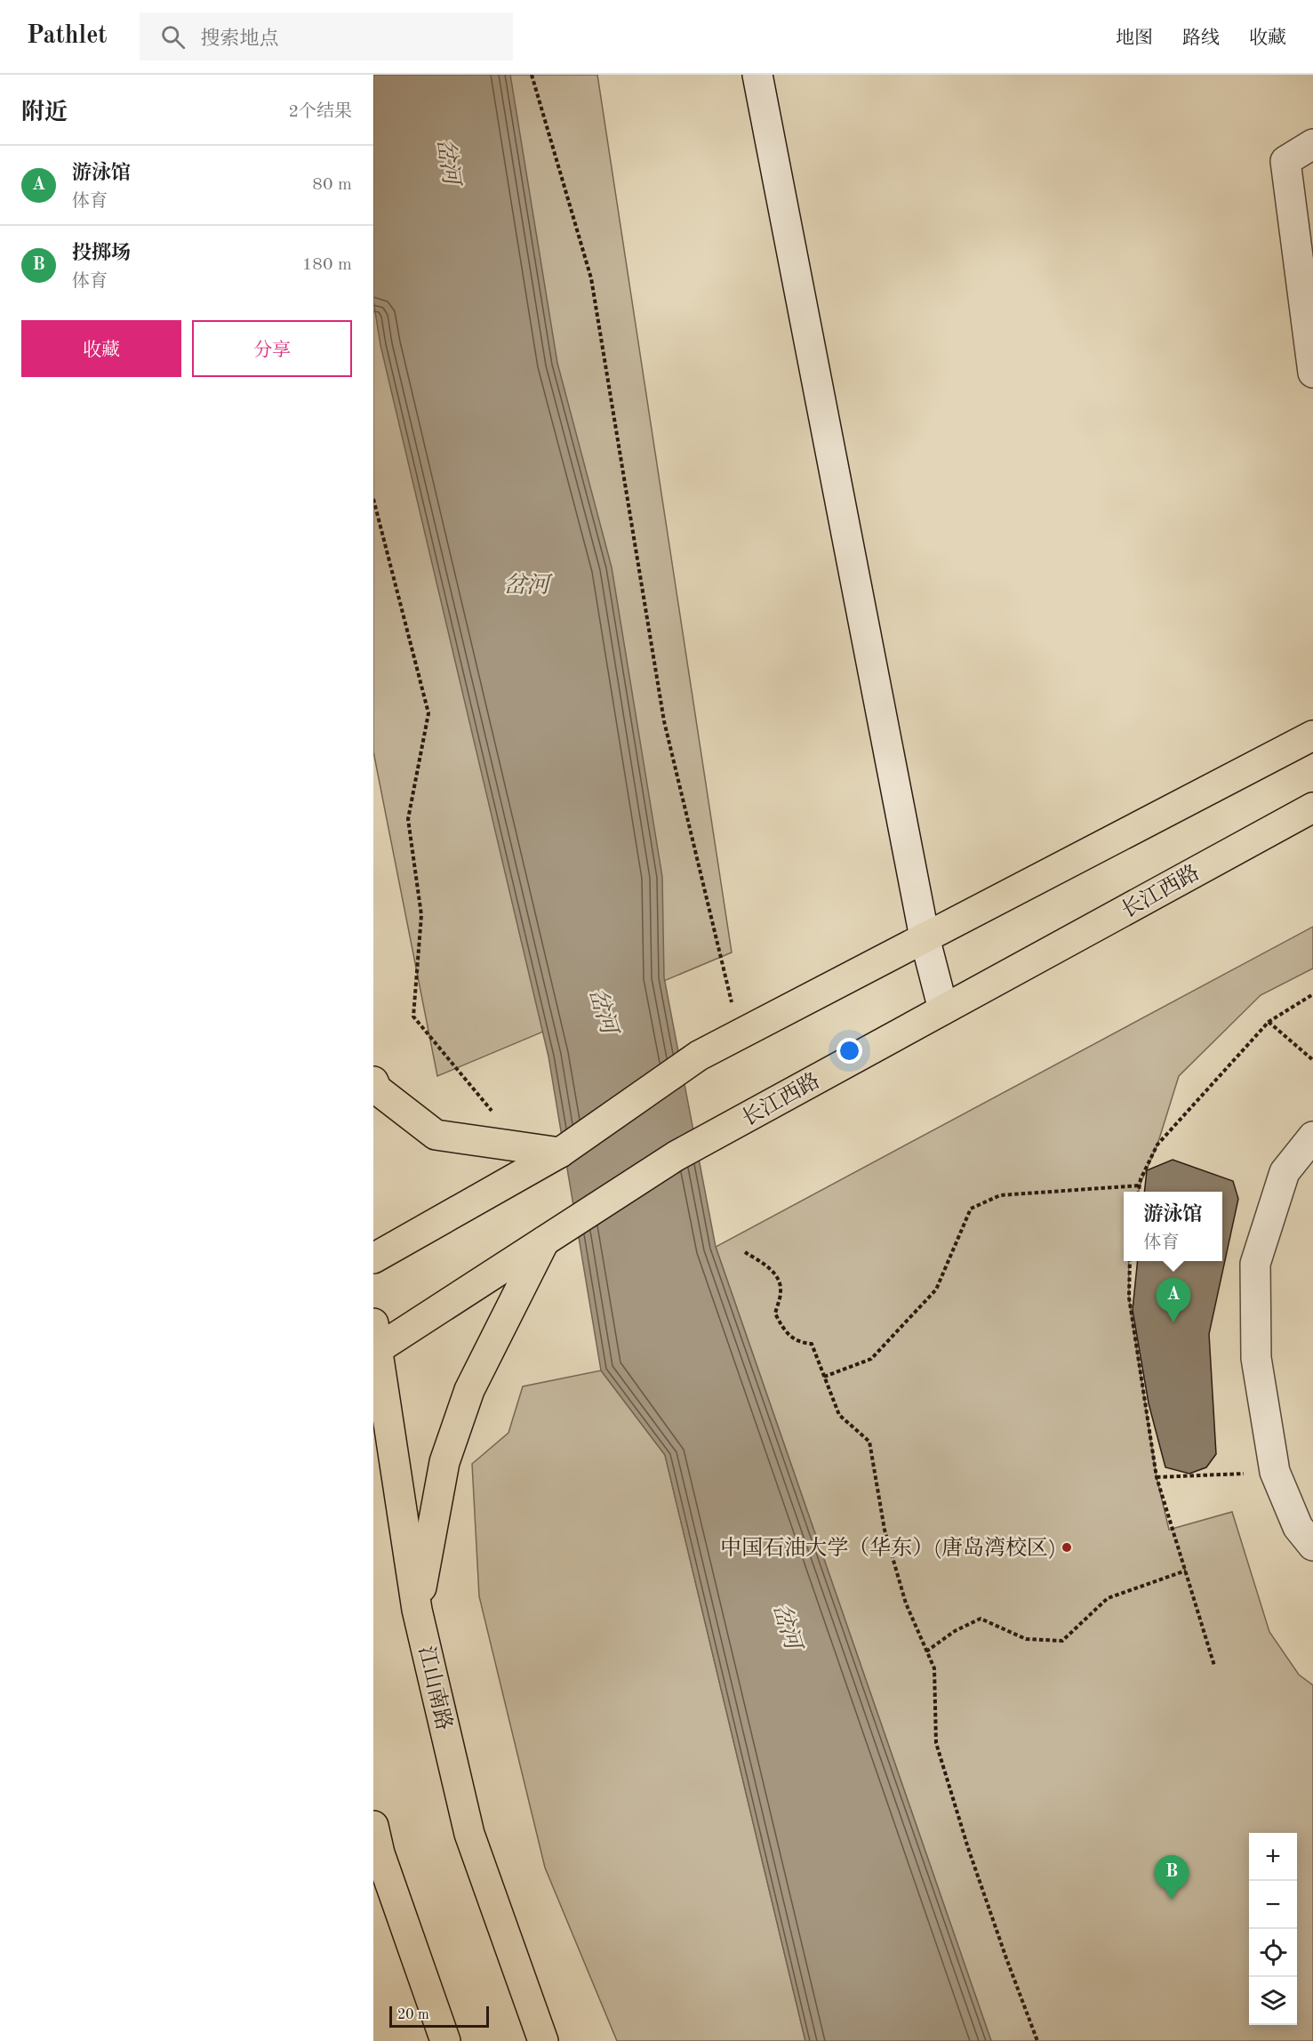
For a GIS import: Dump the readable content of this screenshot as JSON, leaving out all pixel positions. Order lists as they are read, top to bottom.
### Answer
{
  "streets": {
    "main road": ["长江西路", "江山南路"]
  },
  "crossings": [
    ["长江西路", "江山南路"]
  ],
  "water": ["岔河"],
  "places": ["中国石油大学（华东）(唐岛湾校区)"],
  "scale_bar": "20 m",
  "page": {
    "header": "Pathlet",
    "search": "搜索地点",
    "nav": ["地图", "路线", "收藏"],
    "heading": ["附近", "2个结果"],
    "list": [
      {
        "mark": "A",
        "name": "游泳馆",
        "note": "体育",
        "value": "80 m"
      },
      {
        "mark": "B",
        "name": "投掷场",
        "note": "体育",
        "value": "180 m"
      }
    ],
    "buttons": ["收藏", "分享"],
    "popup": ["游泳馆", "体育"],
    "pins": ["A", "B"],
    "map_buttons": ["+", "−"],
    "scale": "20 m"
  }
}
